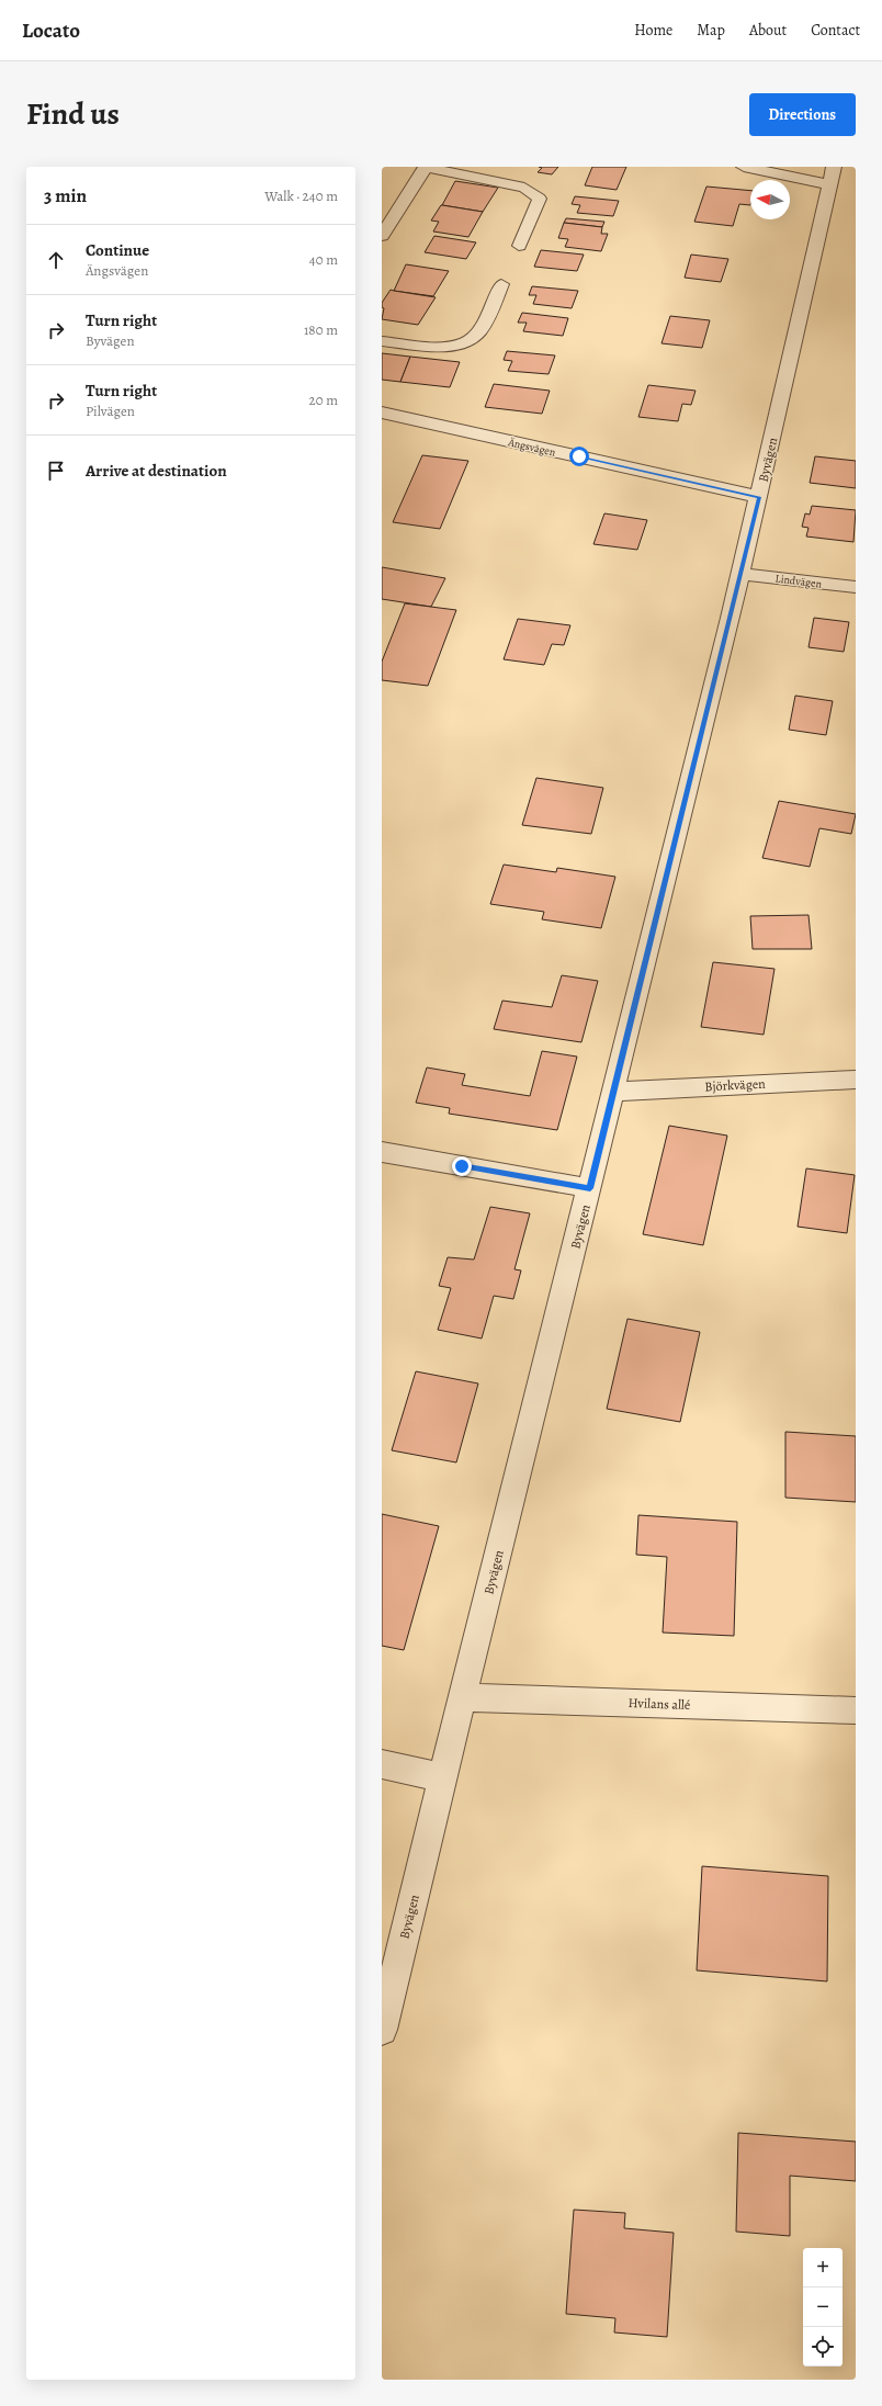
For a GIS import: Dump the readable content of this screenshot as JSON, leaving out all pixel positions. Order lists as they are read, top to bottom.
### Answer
{
  "streets": {
    "street": [
      "Ängsvägen",
      "Byvägen",
      "Lindvägen",
      "Björkvägen",
      "Hvilans allé"
    ]
  },
  "crossings": [
    ["Ängsvägen", "Byvägen"],
    ["Byvägen", "Lindvägen"],
    ["Byvägen", "Björkvägen"],
    ["Byvägen", "Hvilans allé"]
  ],
  "north": "left",
  "page": {
    "header": "Locato",
    "nav": [
      "Home",
      "Map",
      "About",
      "Contact"
    ],
    "title": "Find us",
    "buttons": "Directions",
    "heading": ["3 min", "Walk · 240 m"],
    "list": [
      ["Continue", "Ängsvägen", "40 m"],
      ["Turn right", "Byvägen", "180 m"],
      ["Turn right", "Pilvägen", "20 m"],
      "Arrive at destination"
    ],
    "map_buttons": ["+", "−"]
  }
}
